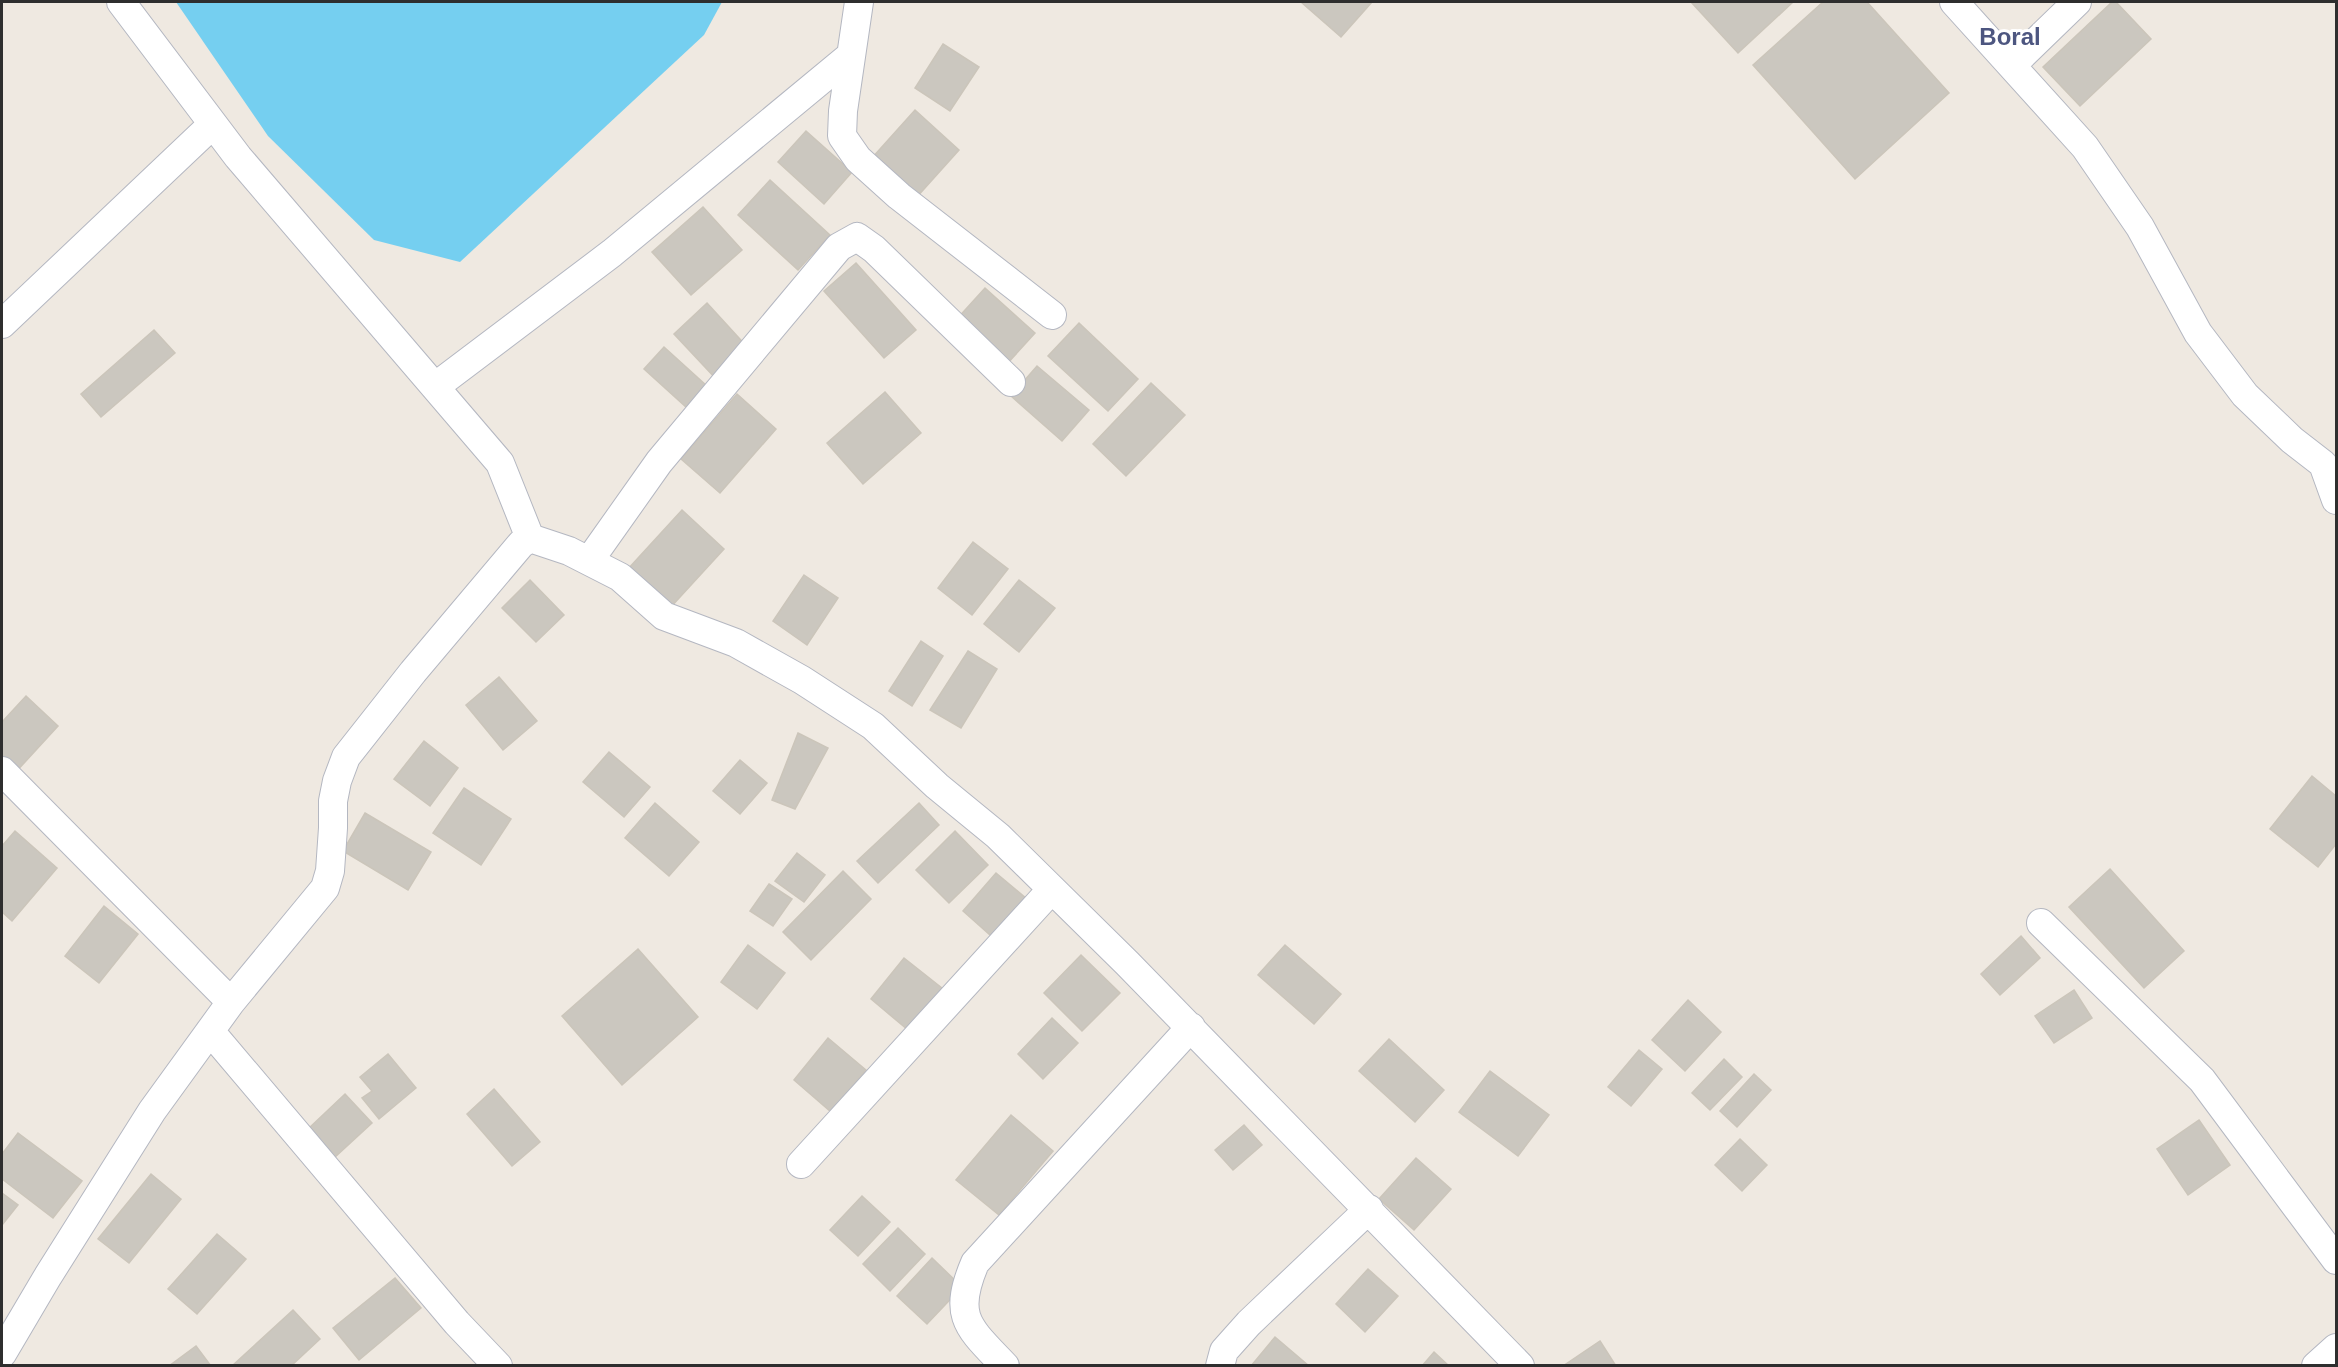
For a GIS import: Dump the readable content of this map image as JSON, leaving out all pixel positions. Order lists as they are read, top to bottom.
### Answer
{
  "districts": ["Boral"]
}
